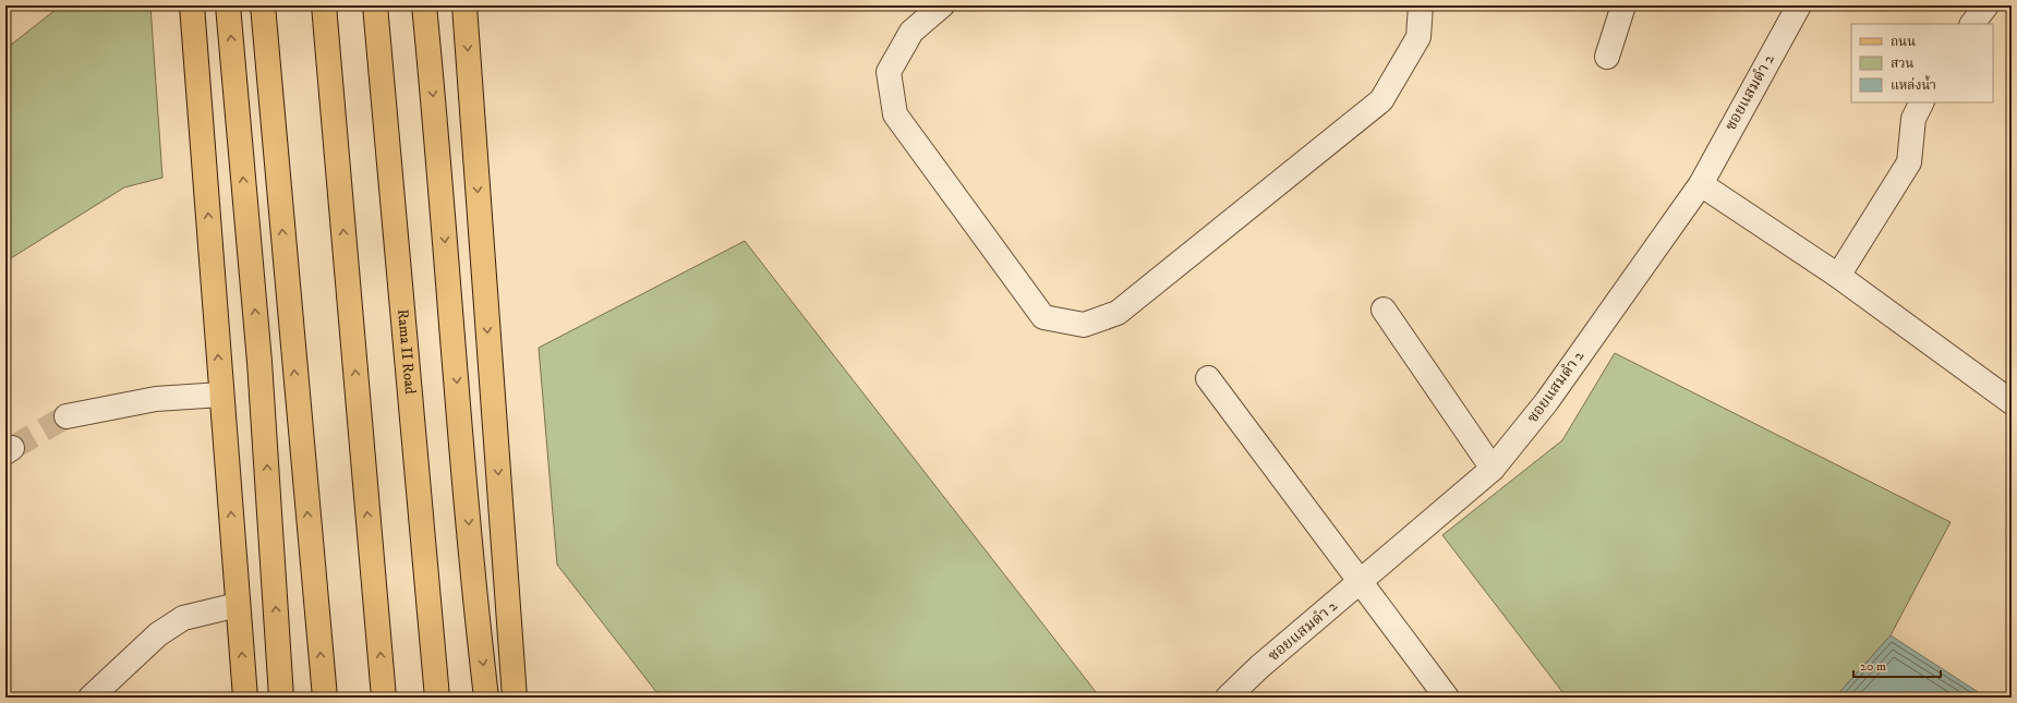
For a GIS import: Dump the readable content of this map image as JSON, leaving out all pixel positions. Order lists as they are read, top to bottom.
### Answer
{
  "streets": {
    "main road": ["Rama II Road"],
    "street": ["ซอยแสมดำ 2"]
  },
  "legend": ["ถนน", "สวน", "แหล่งน้ำ"],
  "scale_bar": "20 m"
}
